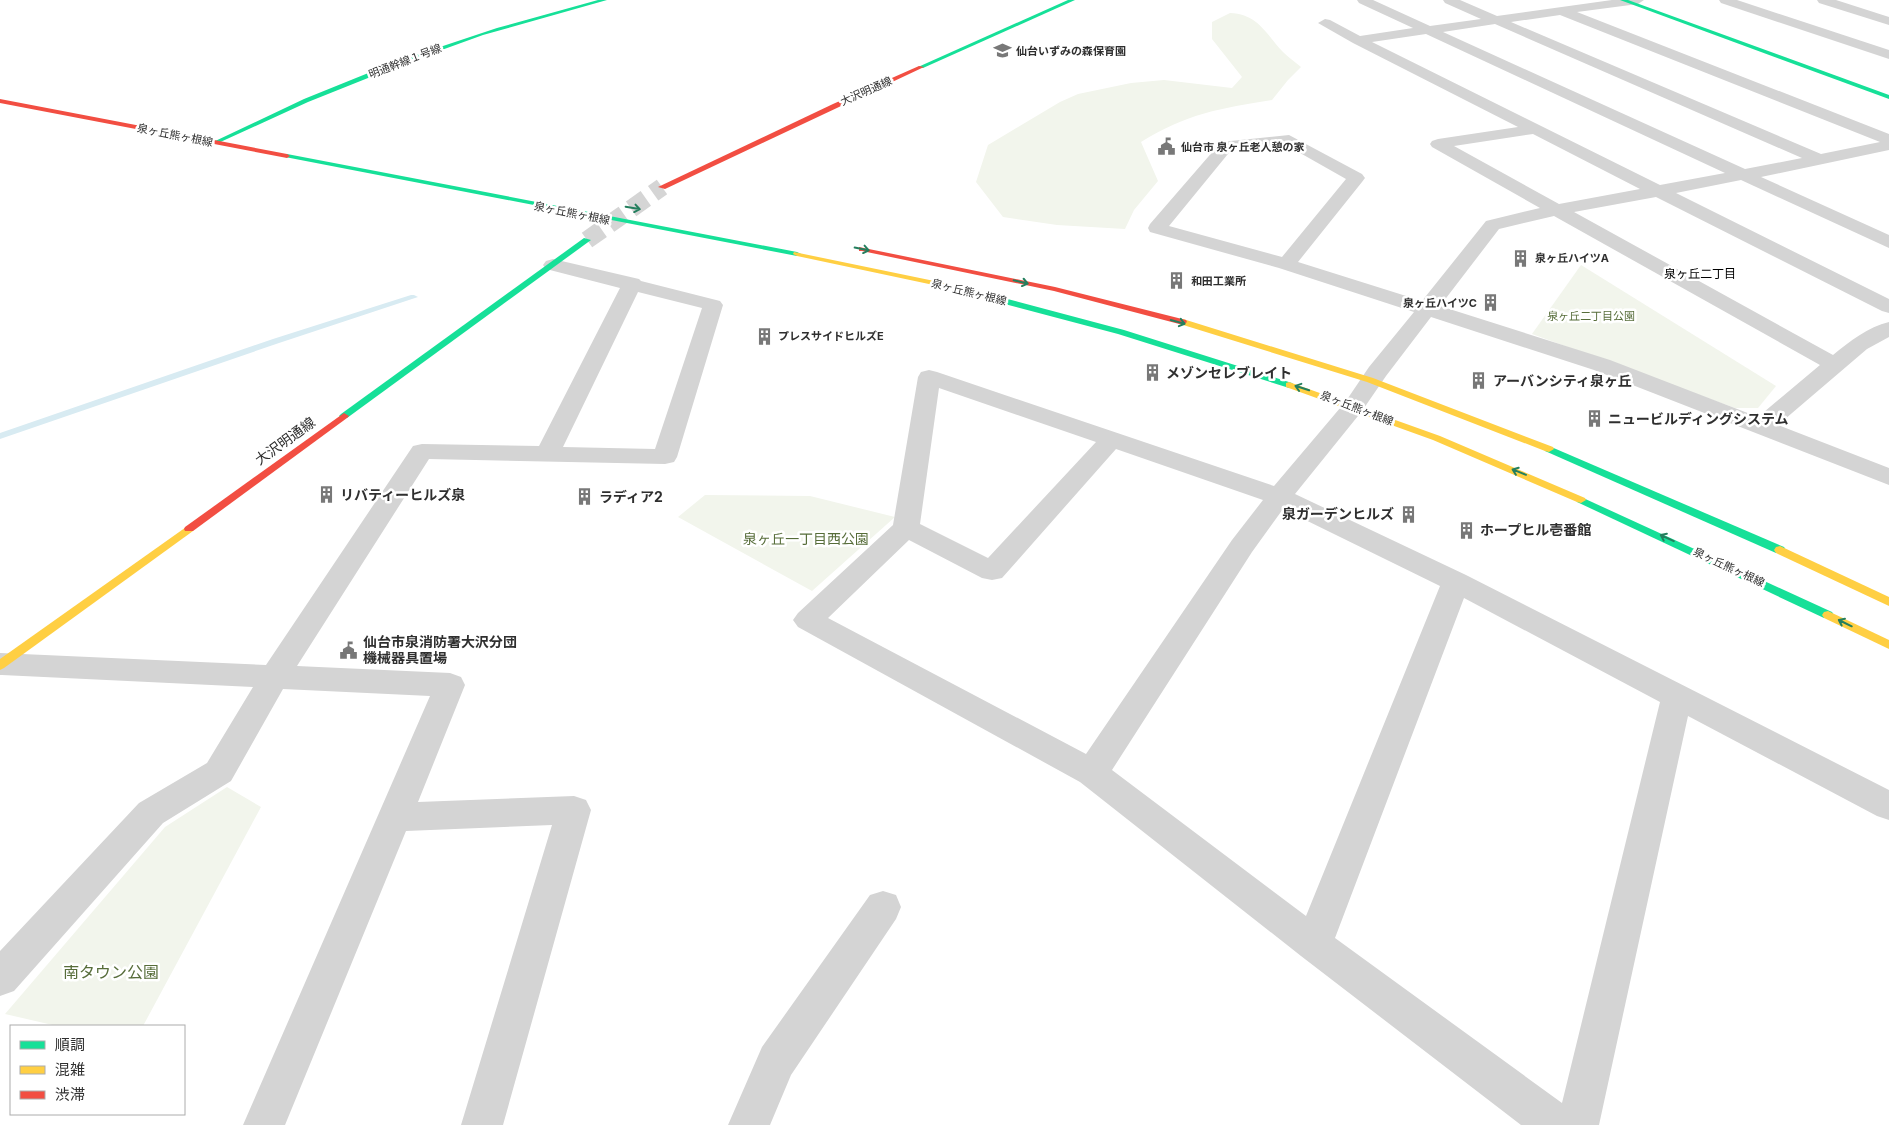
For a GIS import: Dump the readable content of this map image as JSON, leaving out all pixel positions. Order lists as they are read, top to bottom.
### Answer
{
  "streets": {
    "street": ["明通幹線１号線", "大沢明通線", "泉ヶ丘熊ヶ根線"]
  },
  "crossings": [
    ["明通幹線１号線", "泉ヶ丘熊ヶ根線"]
  ],
  "districts": ["泉ヶ丘二丁目"],
  "parks": ["泉ヶ丘二丁目公園", "泉ヶ丘一丁目西公園", "南タウン公園"],
  "places": {
    "school or university": ["仙台いずみの森保育園"],
    "public building": ["仙台市 泉ヶ丘老人憩の家", "仙台市泉消防署大沢分団 機械器具置場"],
    "building": [
      "泉ヶ丘ハイツA",
      "和田工業所",
      "泉ヶ丘ハイツC",
      "プレスサイドヒルズE",
      "メゾンセレブレイト",
      "アーバンシティ泉ヶ丘",
      "ニュービルディングシステム",
      "リバティーヒルズ泉",
      "ラディア2",
      "泉ガーデンヒルズ",
      "ホープヒル壱番館"
    ]
  },
  "legend": ["順調", "混雑", "渋滞"]
}
